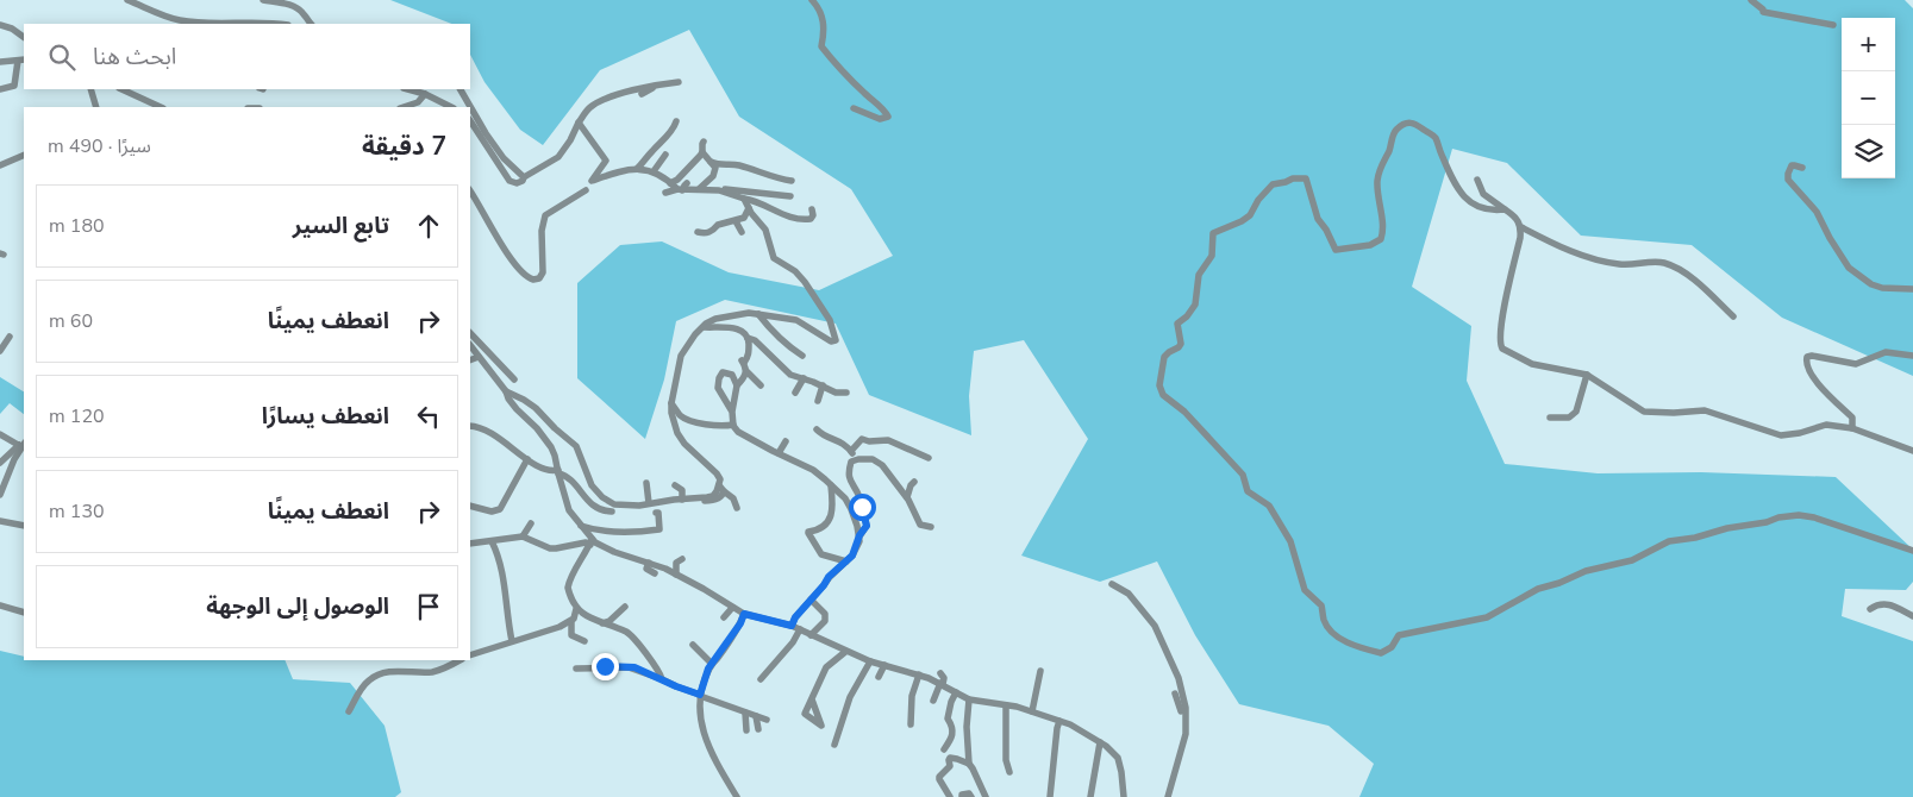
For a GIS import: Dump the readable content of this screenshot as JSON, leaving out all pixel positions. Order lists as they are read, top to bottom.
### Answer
{
  "page": {
    "map_buttons": ["+", "−"],
    "search": "ابحث هنا",
    "heading": ["7 دقيقة", "سيرًا · 490 m"],
    "list": [
      ["تابع السير", "180 m"],
      ["انعطف يمينًا", "60 m"],
      ["انعطف يسارًا", "120 m"],
      ["انعطف يمينًا", "130 m"],
      "الوصول إلى الوجهة"
    ]
  }
}
